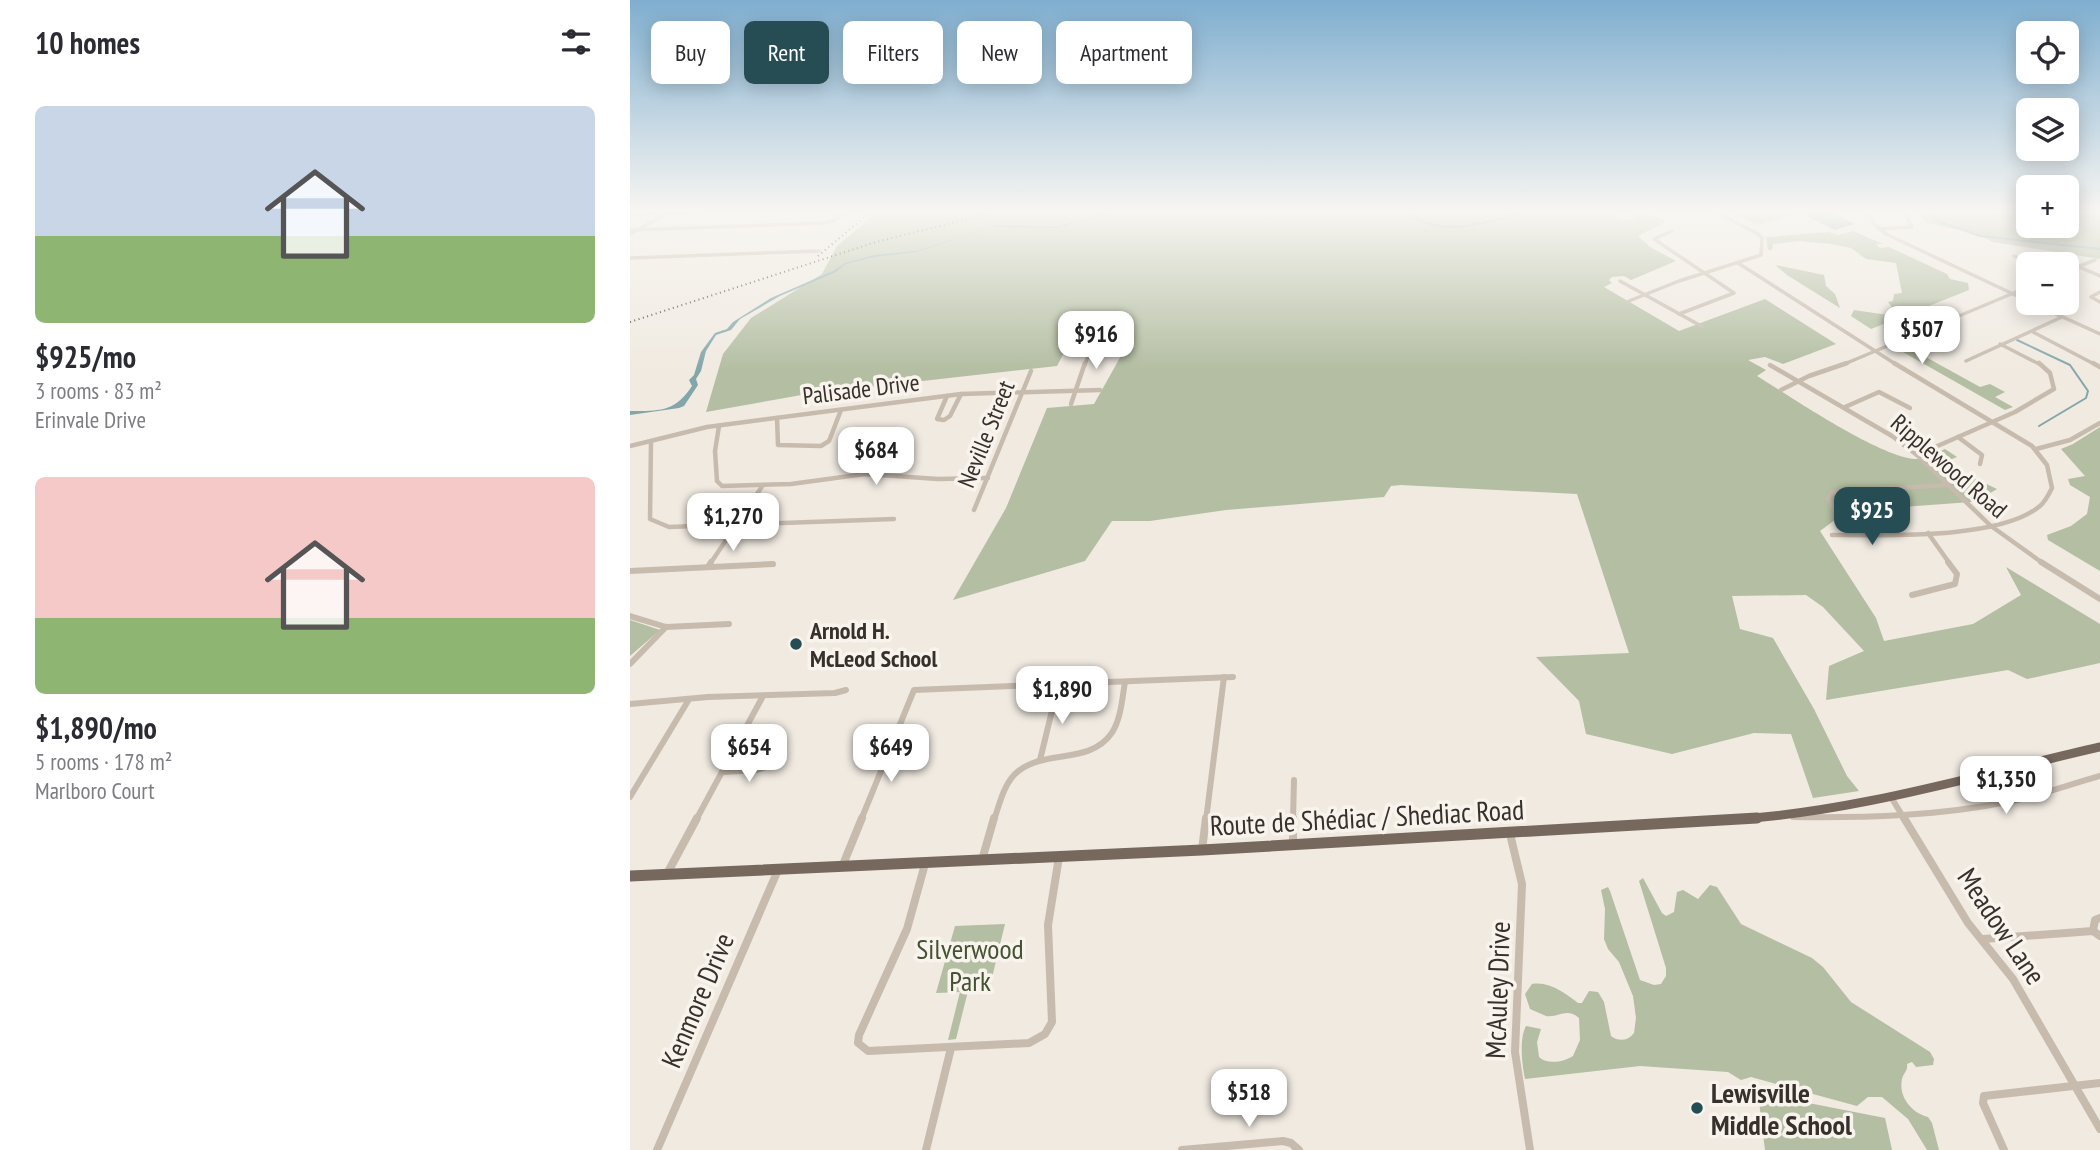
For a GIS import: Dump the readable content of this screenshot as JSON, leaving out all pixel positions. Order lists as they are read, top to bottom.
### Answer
{
  "streets": {
    "main road": ["Route de Shédiac / Shediac Road"],
    "street": [
      "Palisade Drive",
      "Neville Street",
      "Ripplewood Road",
      "Meadow Lane",
      "McAuley Drive",
      "Kenmore Drive"
    ]
  },
  "crossings": [
    ["Palisade Drive", "Neville Street"],
    ["Route de Shédiac / Shediac Road", "Meadow Lane"],
    ["Route de Shédiac / Shediac Road", "McAuley Drive"],
    ["Route de Shédiac / Shediac Road", "Kenmore Drive"]
  ],
  "parks": ["Silverwood Park"],
  "places": ["Arnold H. McLeod School", "Lewisville Middle School"],
  "page": {
    "heading": "10 homes",
    "map_buttons": ["+", "−"],
    "chip": [
      "Buy",
      "Rent",
      "Filters",
      "New",
      "Apartment"
    ],
    "list": [
      {
        "name": "$925/mo",
        "note": "3 rooms · 83 m² · Erinvale Drive"
      },
      {
        "name": "$1,890/mo",
        "note": "5 rooms · 178 m² · Marlboro Court"
      }
    ],
    "price": [
      "$507",
      "$916",
      "$684",
      "$925",
      "$1,270",
      "$1,890",
      "$654",
      "$649",
      "$1,350",
      "$518"
    ]
  }
}
